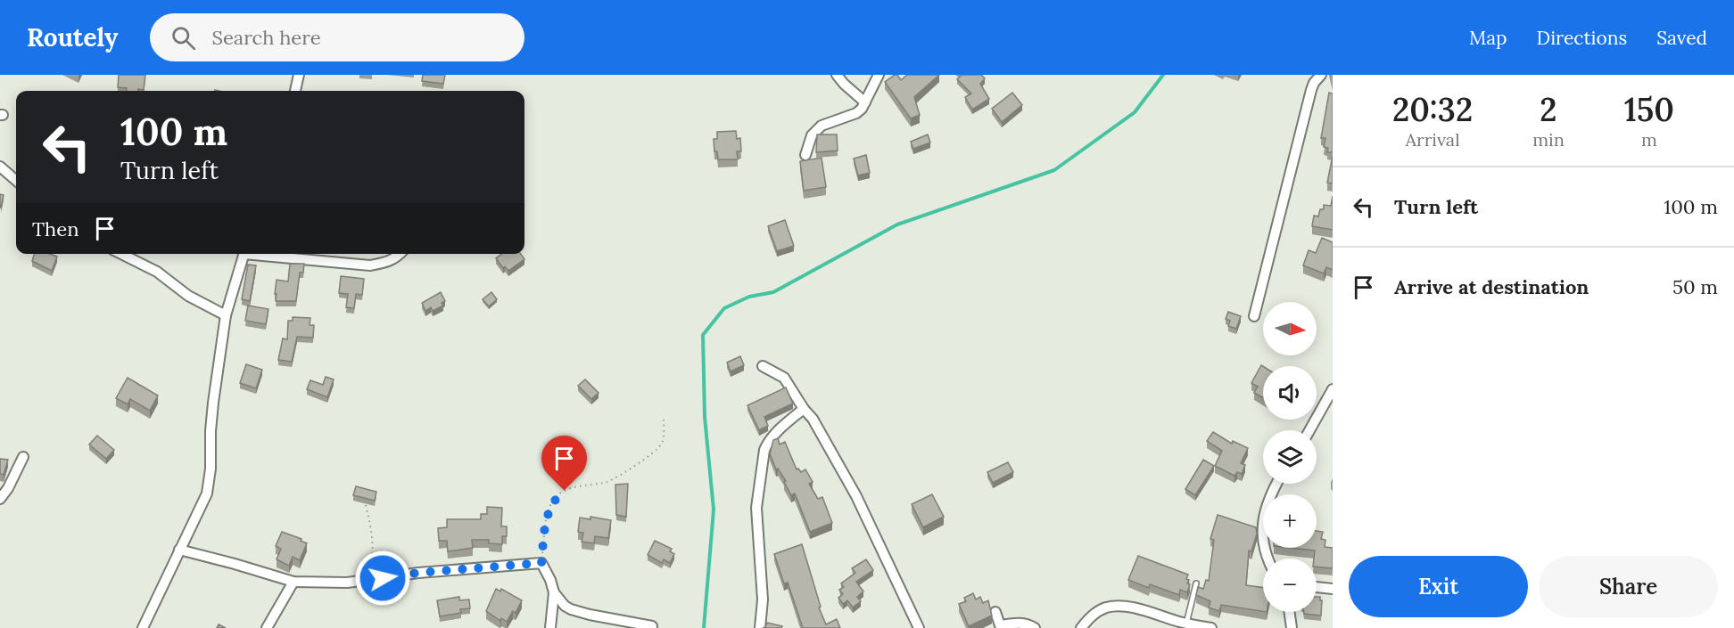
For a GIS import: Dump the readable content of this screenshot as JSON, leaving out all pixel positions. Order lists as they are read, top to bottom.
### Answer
{
  "north": "right",
  "page": {
    "header": "Routely",
    "search": "Search here",
    "nav": ["Map", "Directions", "Saved"],
    "eta": [
      "20:32",
      "Arrival",
      "2",
      "min",
      "150",
      "m"
    ],
    "turn": ["100 m", "Turn left"],
    "list": [
      {
        "name": "Turn left",
        "value": "100 m"
      },
      {
        "name": "Arrive at destination",
        "value": "50 m"
      }
    ],
    "then": "Then",
    "map_buttons": ["+", "−"],
    "buttons": ["Exit", "Share"]
  }
}
